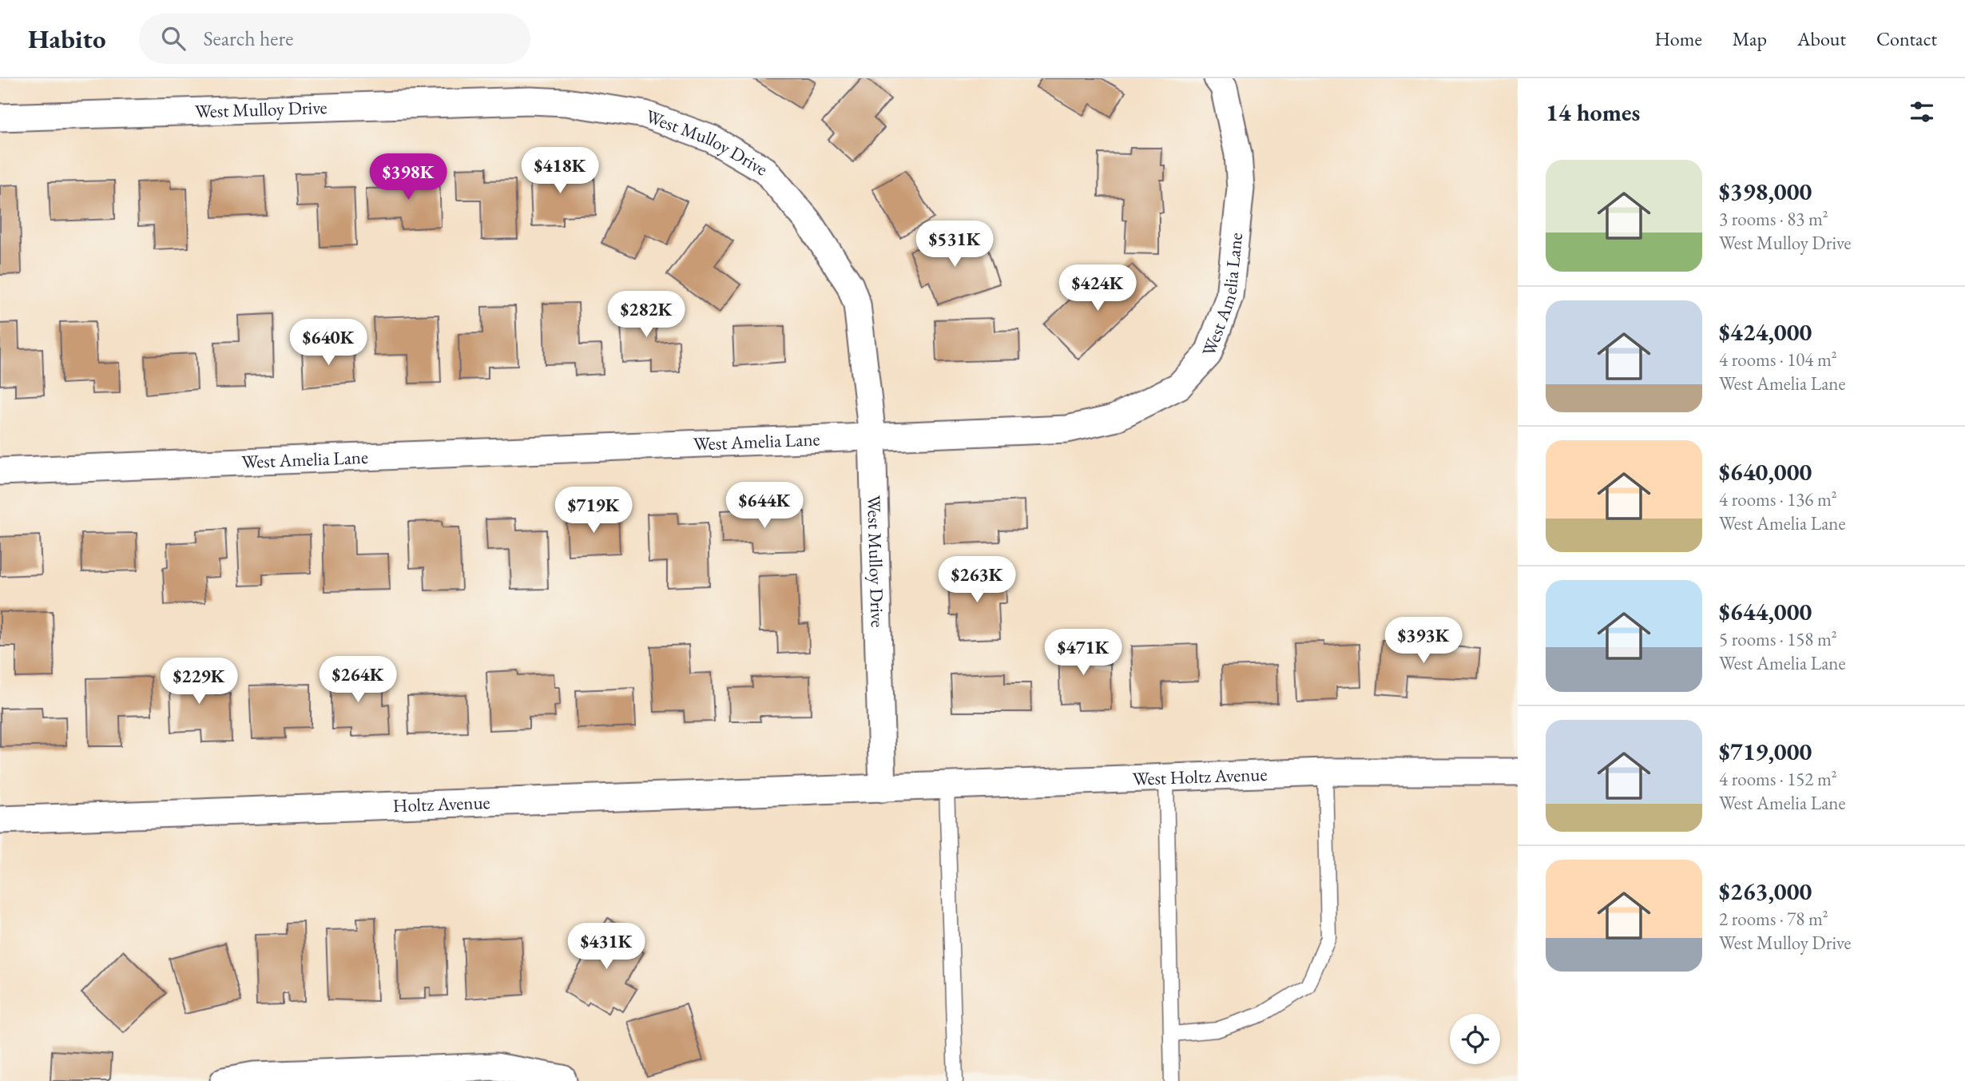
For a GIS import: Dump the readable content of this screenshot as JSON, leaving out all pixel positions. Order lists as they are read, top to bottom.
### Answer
{
  "streets": {
    "street": [
      "West Mulloy Drive",
      "West Amelia Lane",
      "West Holtz Avenue",
      "Holtz Avenue"
    ]
  },
  "crossings": [
    ["West Mulloy Drive", "West Amelia Lane"],
    ["West Mulloy Drive", "West Holtz Avenue"],
    ["West Mulloy Drive", "Holtz Avenue"],
    ["West Holtz Avenue", "Holtz Avenue"]
  ],
  "page": {
    "header": "Habito",
    "search": "Search here",
    "nav": [
      "Home",
      "Map",
      "About",
      "Contact"
    ],
    "heading": "14 homes",
    "list": [
      {
        "name": "$398,000",
        "note": "3 rooms · 83 m² · West Mulloy Drive"
      },
      {
        "name": "$424,000",
        "note": "4 rooms · 104 m² · West Amelia Lane"
      },
      {
        "name": "$640,000",
        "note": "4 rooms · 136 m² · West Amelia Lane"
      },
      {
        "name": "$644,000",
        "note": "5 rooms · 158 m² · West Amelia Lane"
      },
      {
        "name": "$719,000",
        "note": "4 rooms · 152 m² · West Amelia Lane"
      },
      {
        "name": "$263,000",
        "note": "2 rooms · 78 m² · West Mulloy Drive"
      }
    ],
    "price": [
      "$418K",
      "$398K",
      "$531K",
      "$424K",
      "$282K",
      "$640K",
      "$644K",
      "$719K",
      "$263K",
      "$393K",
      "$471K",
      "$264K",
      "$229K",
      "$431K"
    ]
  }
}
